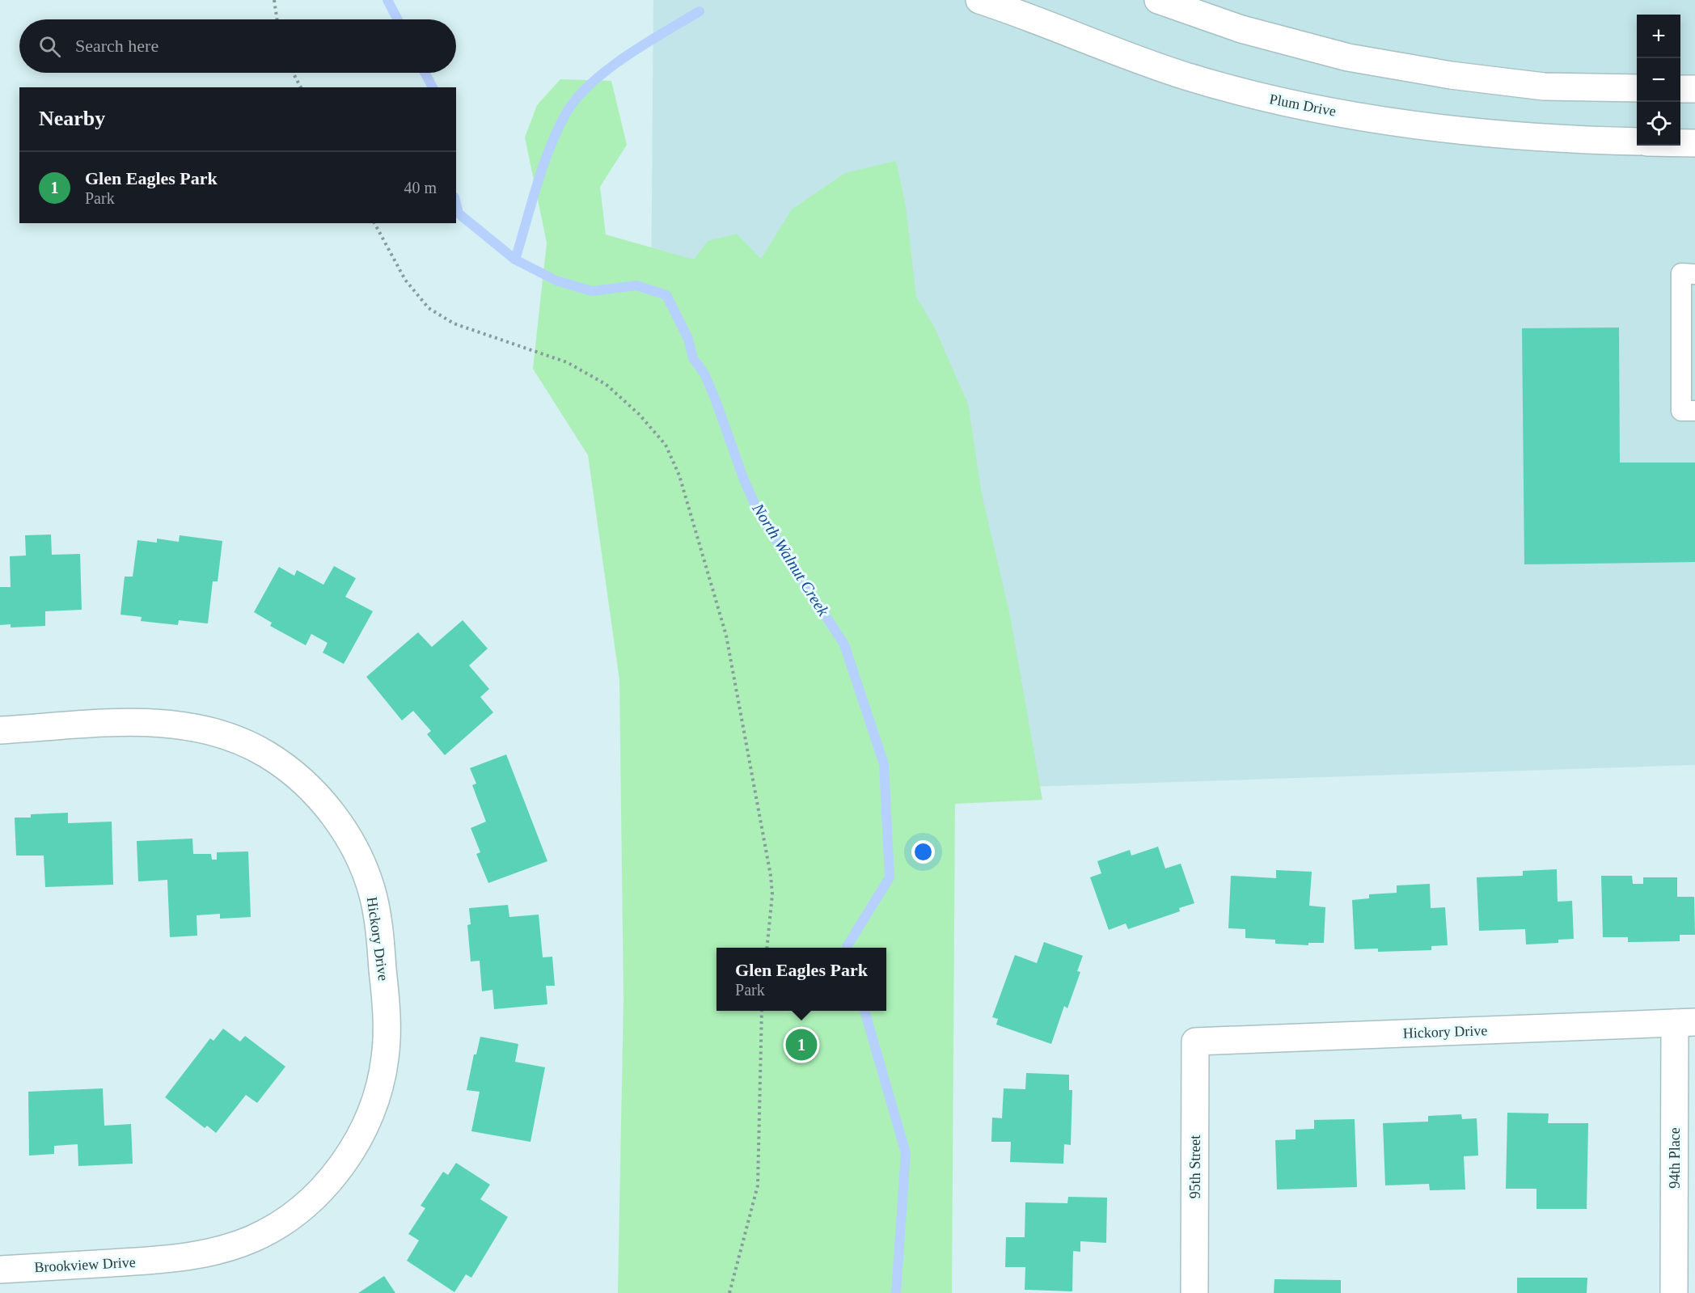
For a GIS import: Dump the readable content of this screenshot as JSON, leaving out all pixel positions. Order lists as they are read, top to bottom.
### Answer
{
  "streets": {
    "street": [
      "Plum Drive",
      "Hickory Drive",
      "94th Place",
      "95th Street",
      "Brookview Drive"
    ]
  },
  "crossings": [
    ["Hickory Drive", "94th Place"],
    ["Hickory Drive", "95th Street"],
    ["Hickory Drive", "Brookview Drive"]
  ],
  "water": ["North Walnut Creek"],
  "page": {
    "map_buttons": ["+", "−"],
    "search": "Search here",
    "heading": "Nearby",
    "list": [
      {
        "mark": "1",
        "name": "Glen Eagles Park",
        "note": "Park",
        "value": "40 m"
      }
    ],
    "popup": ["Glen Eagles Park", "Park"],
    "pins": "1"
  }
}
